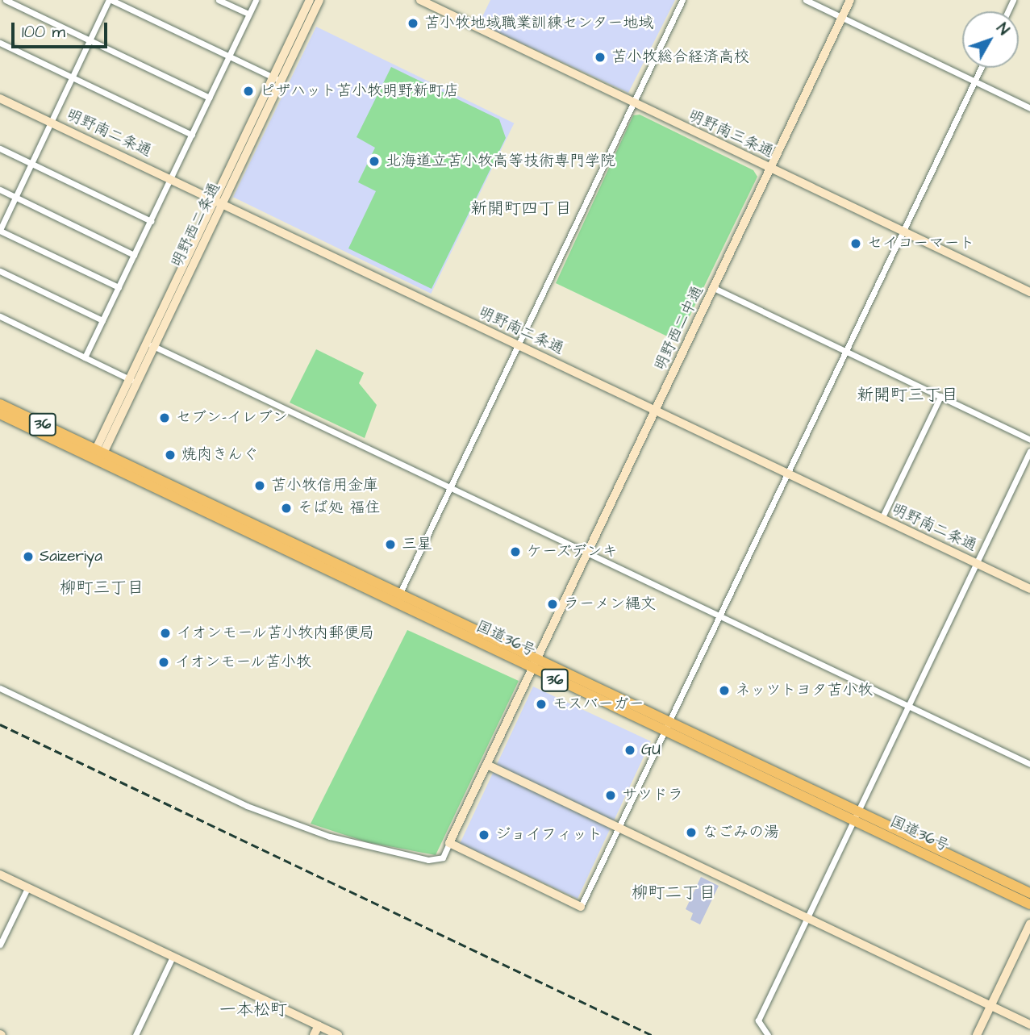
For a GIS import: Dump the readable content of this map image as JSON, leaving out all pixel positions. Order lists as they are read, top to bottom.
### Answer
{
  "streets": {
    "highway": ["36", "国道36号"],
    "street": [
      "明野南二条通",
      "明野南三条通",
      "明野西二条通",
      "明野西二中通"
    ]
  },
  "crossings": [
    ["明野南二条通", "明野西二条通"],
    ["明野南二条通", "明野西二中通"],
    ["明野南三条通", "明野西二中通"],
    ["明野西二条通", "国道36号"],
    ["明野西二中通", "国道36号"]
  ],
  "districts": [
    "新開町四丁目",
    "新開町三丁目",
    "柳町三丁目",
    "柳町二丁目",
    "一本松町"
  ],
  "places": [
    "苫小牧地域職業訓練センター地域",
    "苫小牧総合経済高校",
    "ピザハット苫小牧明野新町店",
    "北海道立苫小牧高等技術専門学院",
    "セイコーマート",
    "セブン-イレブン",
    "焼肉きんぐ",
    "苫小牧信用金庫",
    "そば処 福住",
    "三星",
    "ケーズデンキ",
    "Saizeriya",
    "ラーメン縄文",
    "イオンモール苫小牧内郵便局",
    "イオンモール苫小牧",
    "ネッツトヨタ苫小牧",
    "モスバーガー",
    "GU",
    "サツドラ",
    "なごみの湯",
    "ジョイフィット"
  ],
  "scale_bar": "100 m",
  "north": "top right"
}
